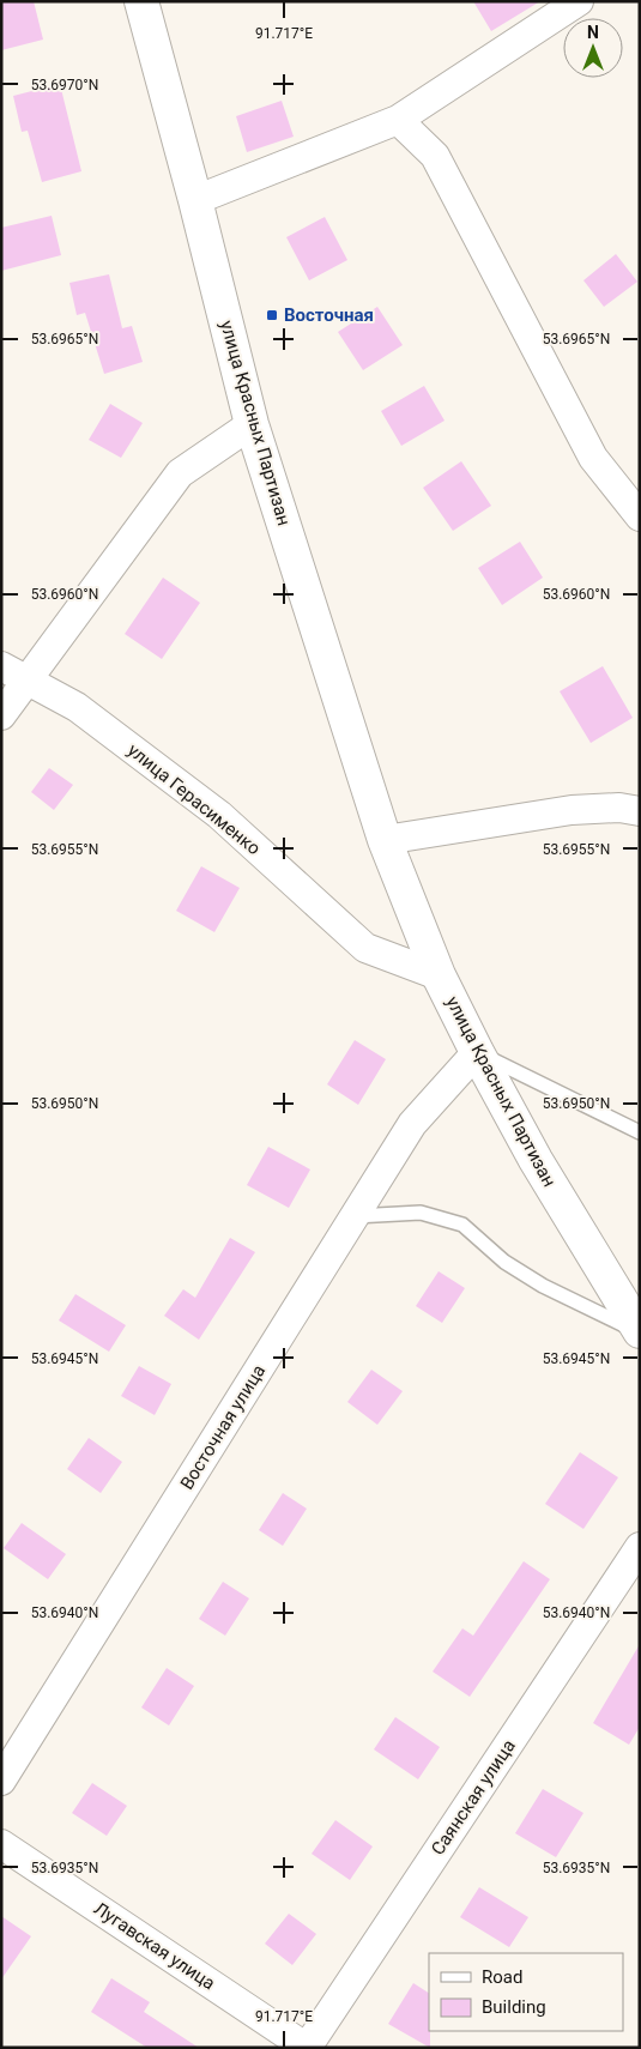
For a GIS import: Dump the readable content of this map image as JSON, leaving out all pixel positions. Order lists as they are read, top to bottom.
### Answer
{
  "streets": {
    "main road": ["улица Красных Партизан"],
    "street": [
      "улица Герасименко",
      "Восточная улица",
      "Саянская улица",
      "Лугавская улица"
    ]
  },
  "crossings": [
    ["улица Красных Партизан", "улица Герасименко"],
    ["улица Красных Партизан", "Восточная улица"],
    ["Саянская улица", "Лугавская улица"]
  ],
  "places": {
    "transit": ["Восточная"]
  },
  "legend": ["Road", "Building"],
  "north": "top",
  "coordinates": [
    "91.717°E",
    "53.6970°N",
    "53.6965°N",
    "53.6960°N",
    "53.6955°N",
    "53.6950°N",
    "53.6945°N",
    "53.6940°N",
    "53.6935°N"
  ]
}
